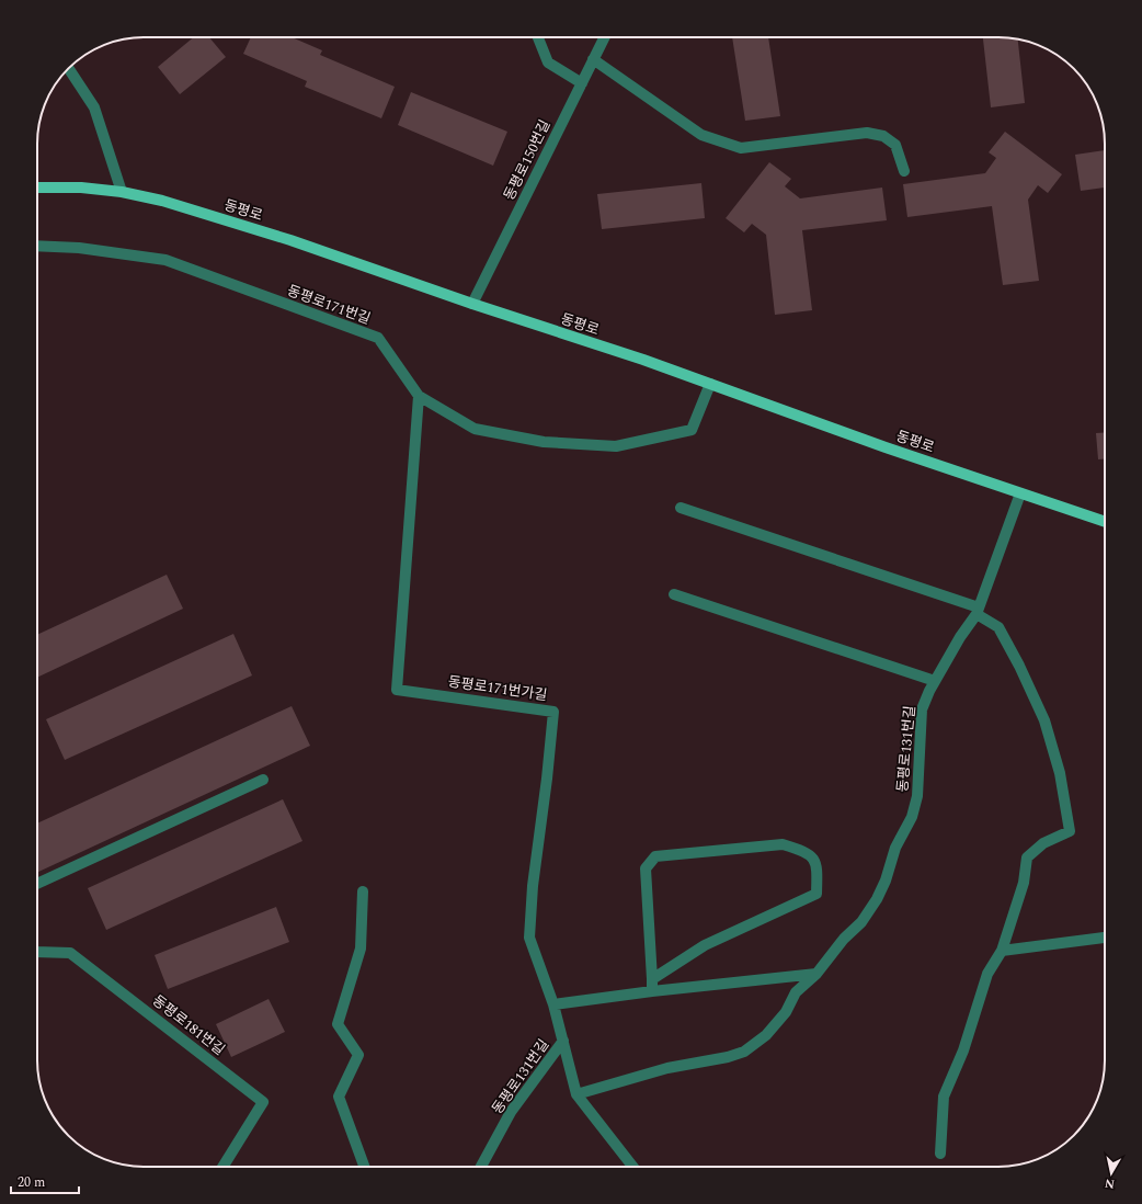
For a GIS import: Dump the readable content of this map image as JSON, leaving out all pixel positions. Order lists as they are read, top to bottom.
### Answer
{
  "streets": {
    "main road": ["동평로"],
    "street": [
      "동평로150번길",
      "동평로171번길",
      "동평로171번가길",
      "동평로131번길",
      "동평로181번길"
    ]
  },
  "crossings": [
    ["동평로150번길", "동평로"],
    ["동평로", "동평로171번길"],
    ["동평로", "동평로131번길"],
    ["동평로171번길", "동평로171번가길"],
    ["동평로171번가길", "동평로131번길"]
  ],
  "scale_bar": "20 m",
  "north": "bottom"
}
